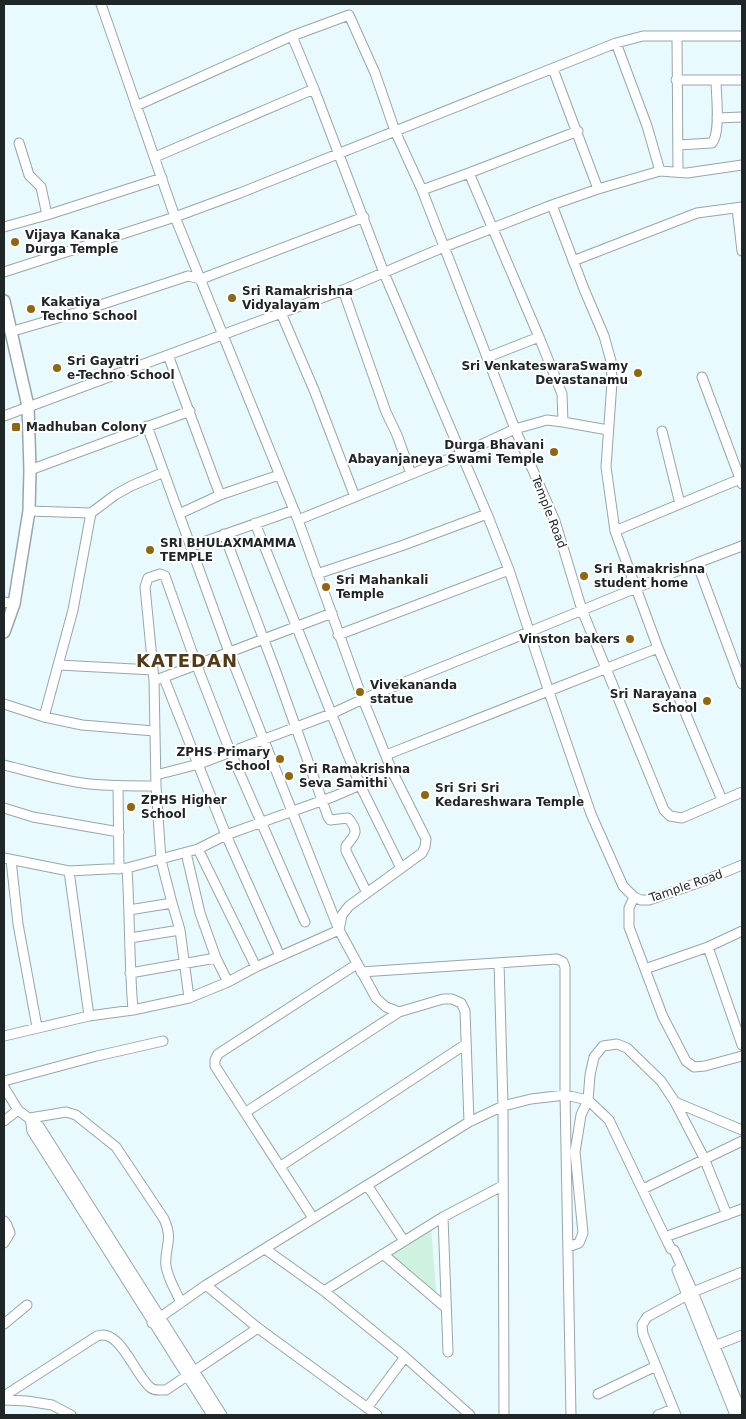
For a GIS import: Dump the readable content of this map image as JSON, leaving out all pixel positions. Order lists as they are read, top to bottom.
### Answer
{
  "streets": {
    "street": ["Temple Road", "Tample Road"]
  },
  "crossings": [
    ["Temple Road", "Tample Road"]
  ],
  "districts": ["KATEDAN"],
  "places": {
    "other": [
      "Vijaya Kanaka Durga Temple",
      "Sri Ramakrishna Vidyalayam",
      "Kakatiya Techno School",
      "Sri Gayatri e-Techno School",
      "Sri VenkateswaraSwamy Devastanamu",
      "Durga Bhavani Abayanjaneya Swami Temple",
      "SRI BHULAXMAMMA TEMPLE",
      "Sri Ramakrishna student home",
      "Sri Mahankali Temple",
      "Vinston bakers",
      "Vivekananda statue",
      "Sri Narayana School",
      "ZPHS Primary School",
      "Sri Ramakrishna Seva Samithi",
      "Sri Sri Sri Kedareshwara Temple",
      "ZPHS Higher School"
    ],
    "transit": ["Madhuban Colony"]
  }
}
